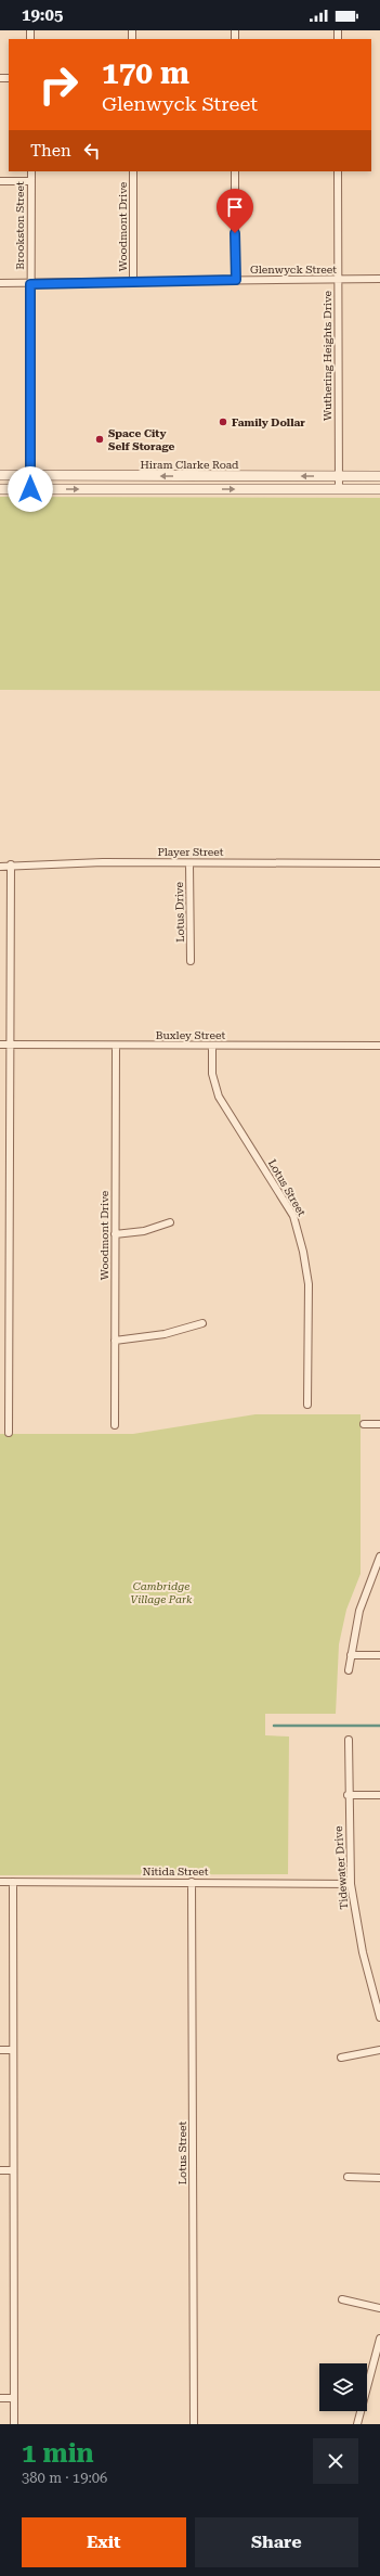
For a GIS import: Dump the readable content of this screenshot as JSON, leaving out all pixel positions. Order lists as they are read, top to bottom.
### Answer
{
  "streets": {
    "main road": ["Hiram Clarke Road"],
    "street": [
      "Brookston Street",
      "Woodmont Drive",
      "Glenwyck Street",
      "Wuthering Heights Drive",
      "Player Street",
      "Lotus Drive",
      "Buxley Street",
      "Lotus Street",
      "Tidewater Drive",
      "Nitida Street"
    ]
  },
  "crossings": [
    ["Brookston Street", "Glenwyck Street"],
    ["Brookston Street", "Hiram Clarke Road"],
    ["Woodmont Drive", "Glenwyck Street"],
    ["Woodmont Drive", "Buxley Street"],
    ["Glenwyck Street", "Wuthering Heights Drive"],
    ["Wuthering Heights Drive", "Hiram Clarke Road"],
    ["Player Street", "Lotus Drive"],
    ["Buxley Street", "Lotus Street"],
    ["Lotus Street", "Nitida Street"],
    ["Tidewater Drive", "Nitida Street"]
  ],
  "parks": ["Cambridge Village Park"],
  "places": ["Family Dollar", "Space City Self Storage"],
  "page": {
    "status": "19:05",
    "turn": ["170 m", "Glenwyck Street"],
    "then": "Then",
    "heading": ["1 min", "380 m · 19:06"],
    "buttons": ["Exit", "Share"]
  }
}
